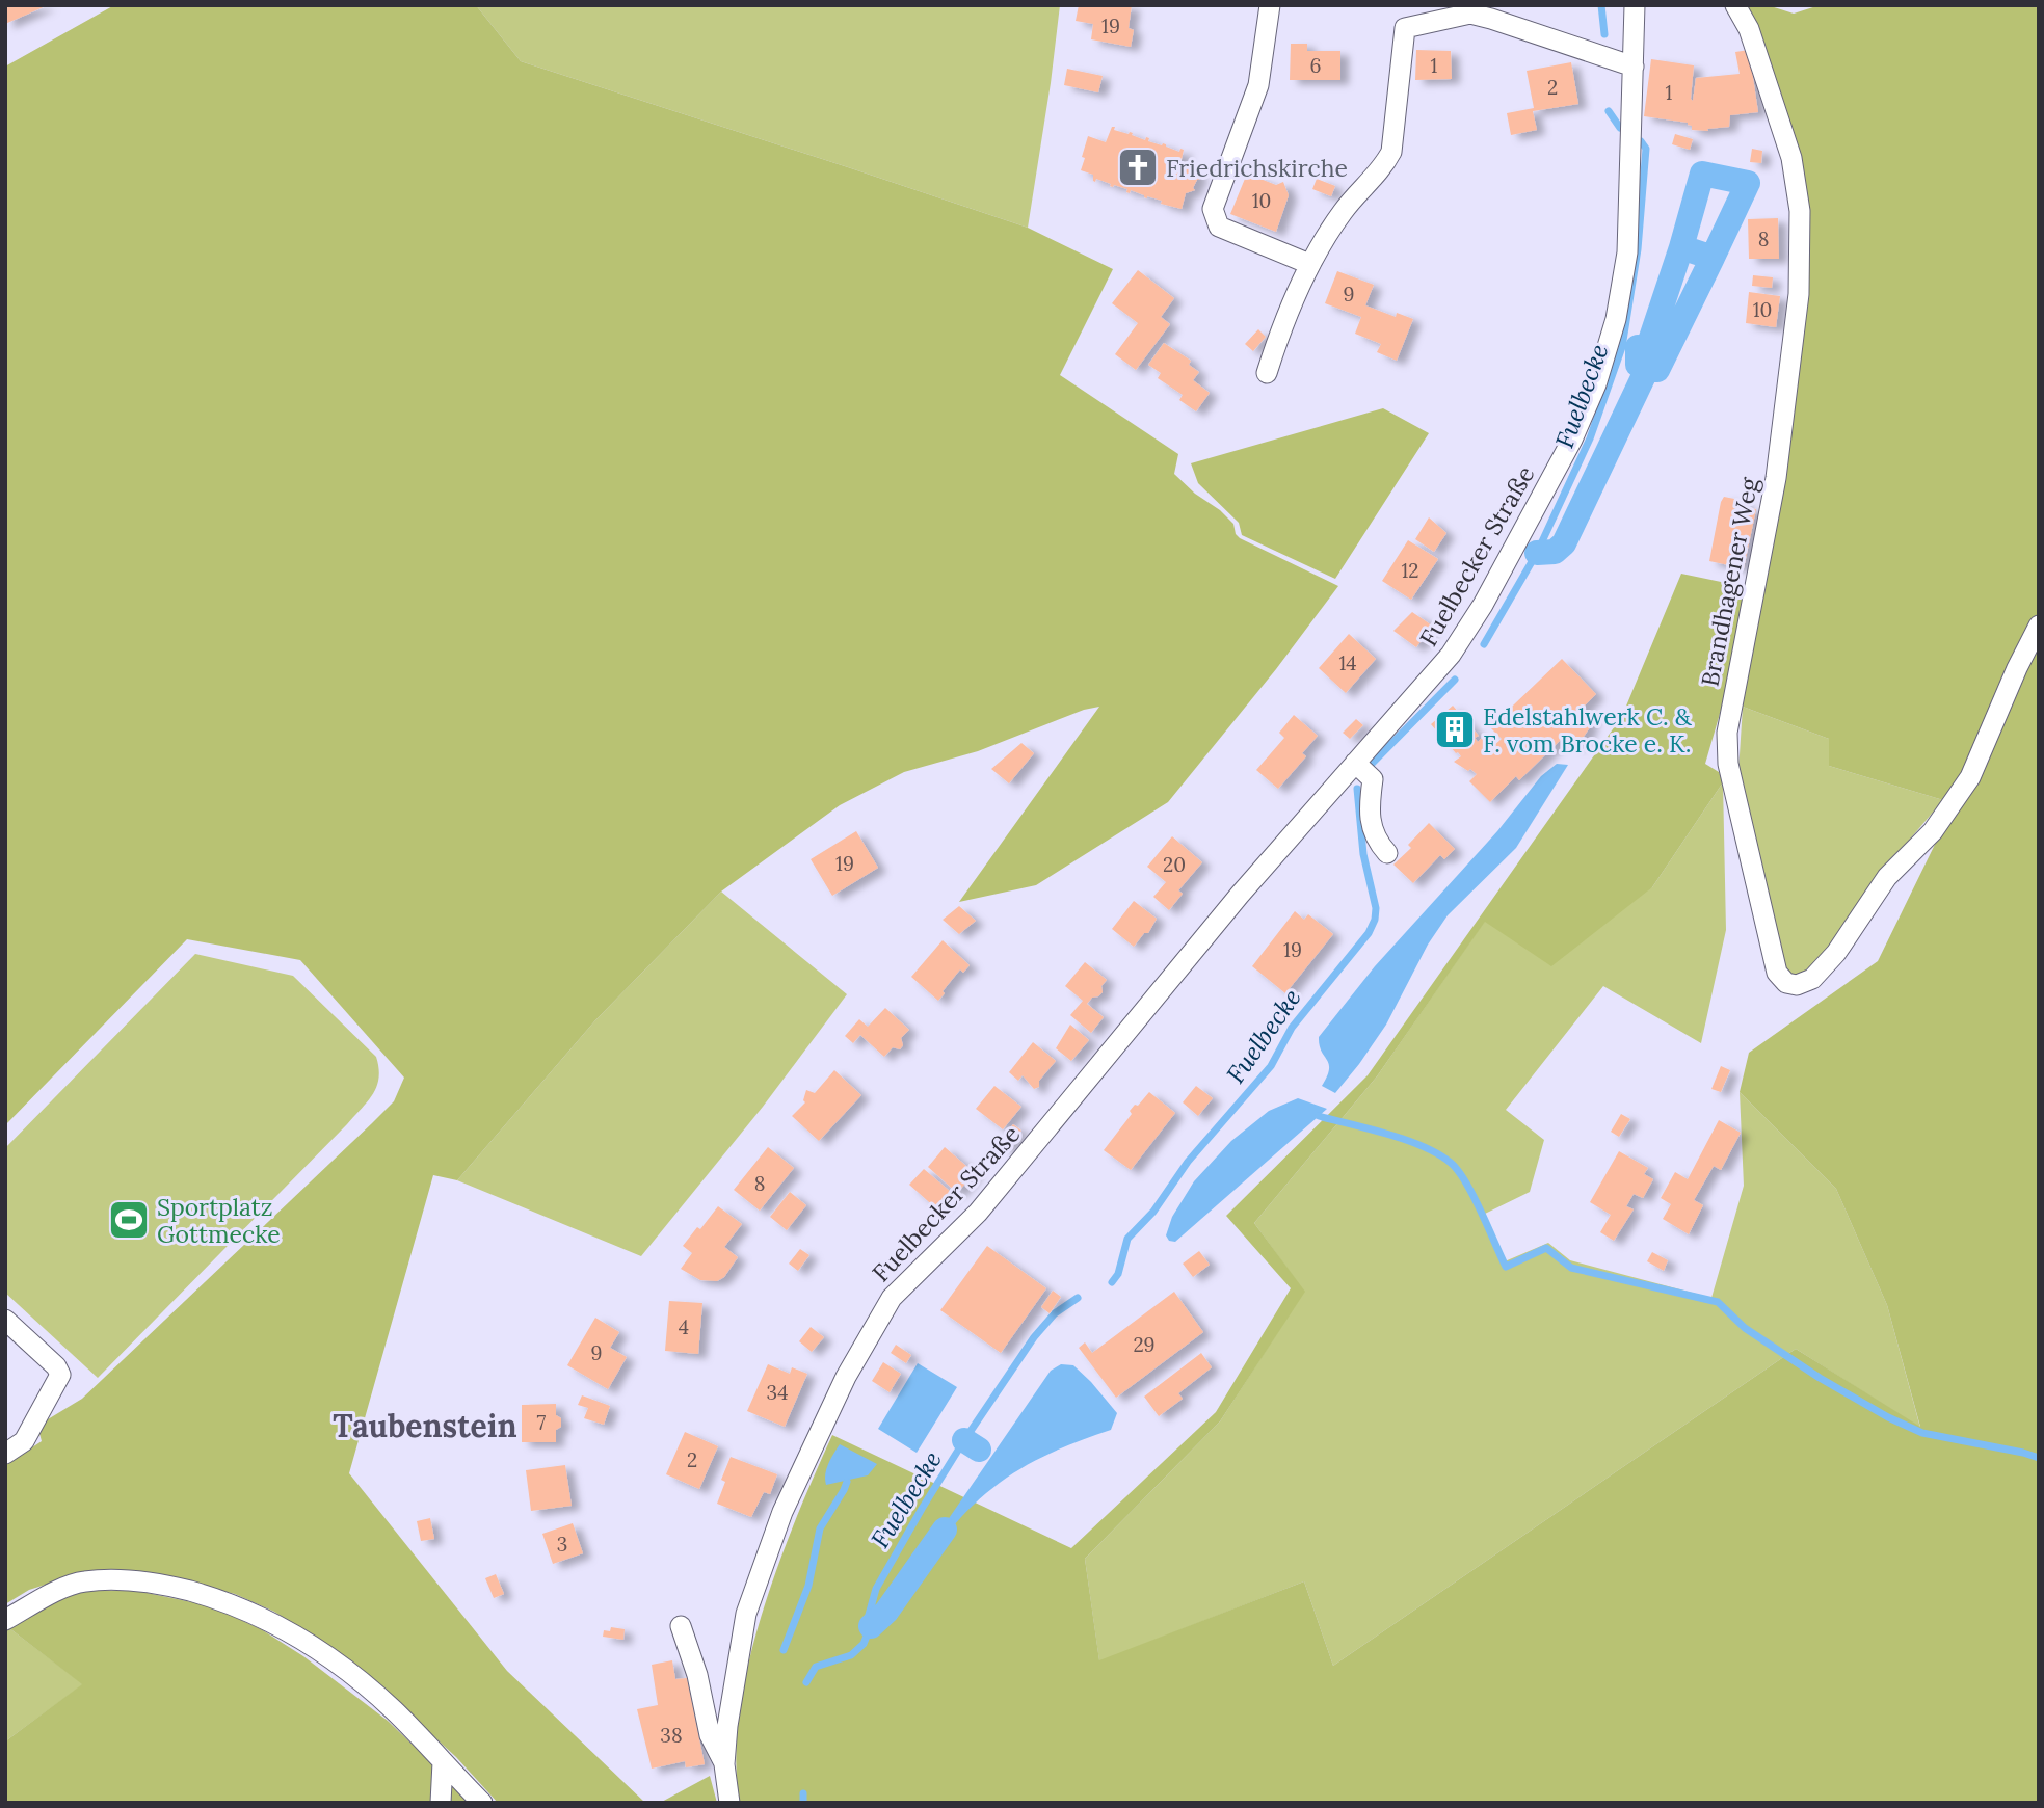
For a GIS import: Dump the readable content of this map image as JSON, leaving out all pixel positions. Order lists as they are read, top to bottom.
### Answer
{
  "streets": {
    "street": ["Fuelbecker Straße", "Brandhagener Weg"]
  },
  "districts": ["Taubenstein"],
  "water": ["Fuelbecke"],
  "places": {
    "church": ["Friedrichskirche"],
    "building": ["Edelstahlwerk C. & F. vom Brocke e. K."],
    "sports": ["Sportplatz Gottmecke"]
  },
  "house_numbers": [
    "19",
    "6",
    "1",
    "2",
    "1",
    "10",
    "8",
    "9",
    "10",
    "12",
    "14",
    "19",
    "20",
    "19",
    "8",
    "4",
    "29",
    "9",
    "34",
    "7",
    "2",
    "3",
    "38"
  ]
}
